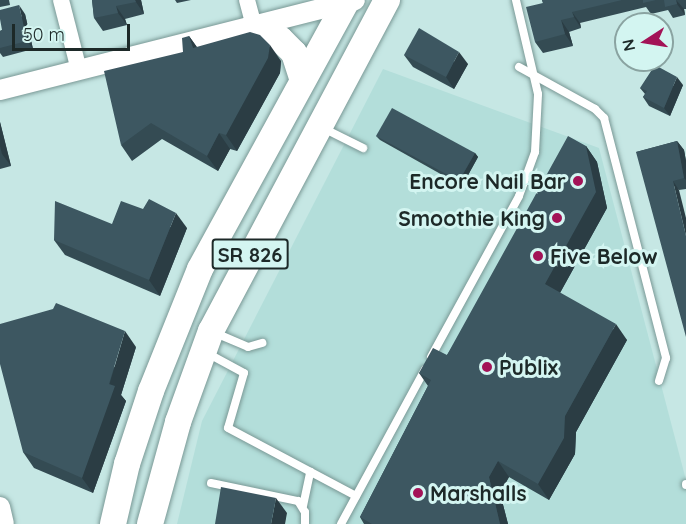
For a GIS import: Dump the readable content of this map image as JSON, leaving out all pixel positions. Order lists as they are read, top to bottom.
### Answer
{
  "streets": {
    "main road": ["SR 826"]
  },
  "places": [
    "Encore Nail Bar",
    "Smoothie King",
    "Five Below",
    "Publix",
    "Marshalls"
  ],
  "scale_bar": "50 m",
  "north": "left"
}
